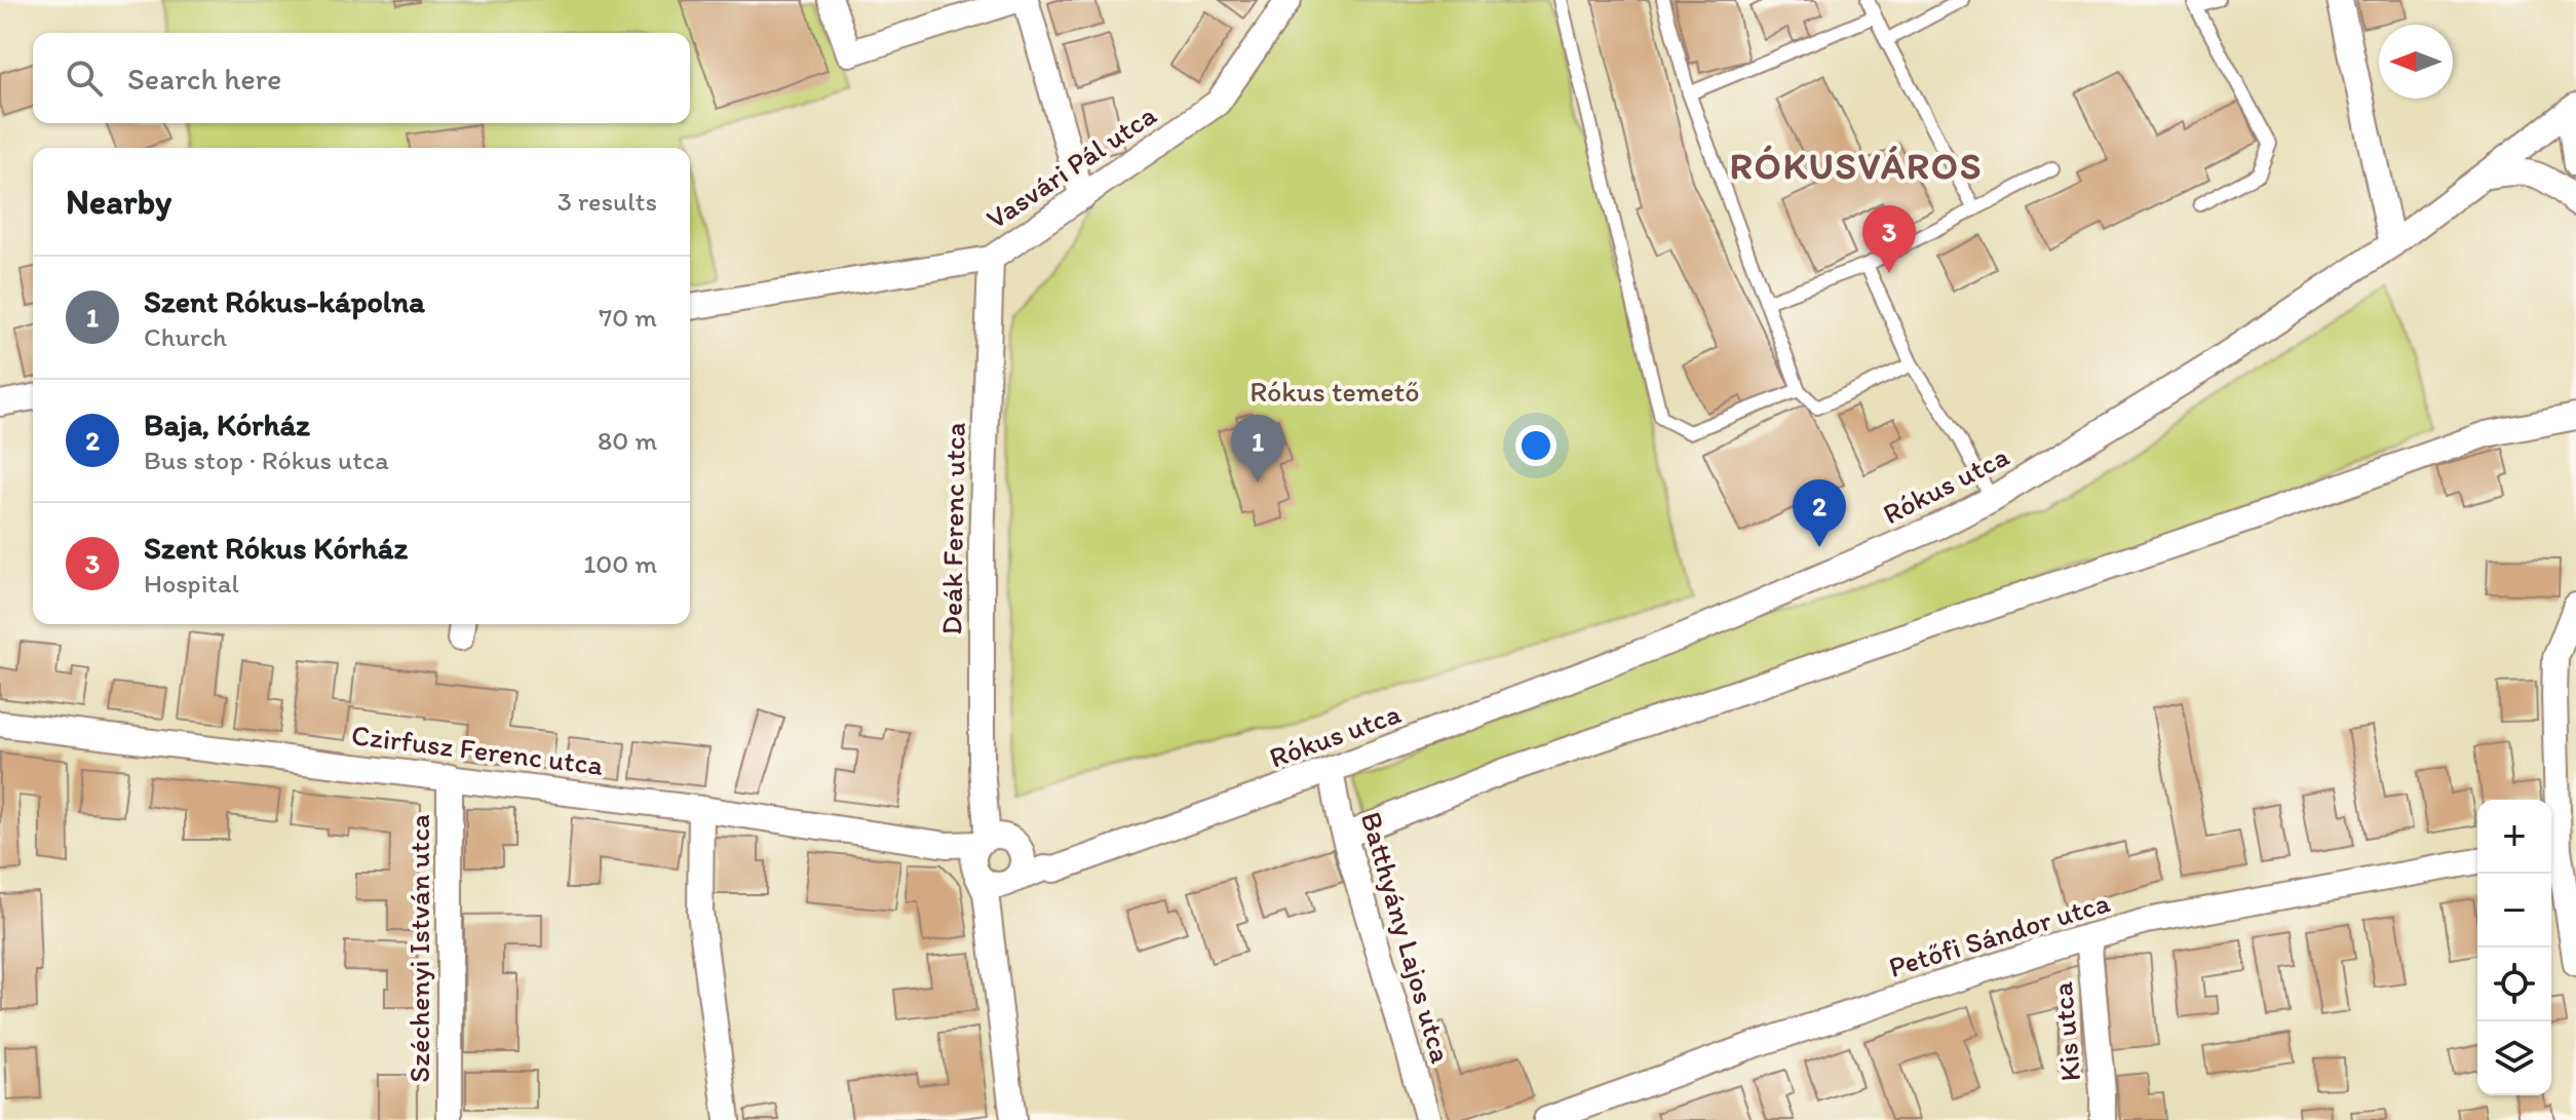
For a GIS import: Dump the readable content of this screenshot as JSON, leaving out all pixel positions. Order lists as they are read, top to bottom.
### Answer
{
  "streets": {
    "street": [
      "Vasvári Pál utca",
      "Rókus utca",
      "Deák Ferenc utca",
      "Czirfusz Ferenc utca",
      "Petőfi Sándor utca",
      "Batthyány Lajos utca",
      "Széchenyi István utca",
      "Kis utca"
    ]
  },
  "crossings": [
    ["Vasvári Pál utca", "Deák Ferenc utca"],
    ["Rókus utca", "Batthyány Lajos utca"],
    ["Deák Ferenc utca", "Czirfusz Ferenc utca"],
    ["Czirfusz Ferenc utca", "Széchenyi István utca"],
    ["Petőfi Sándor utca", "Kis utca"]
  ],
  "districts": ["RÓKUSVÁROS"],
  "parks": ["Rókus temető"],
  "north": "left",
  "page": {
    "search": "Search here",
    "heading": ["Nearby", "3 results"],
    "pins": ["3", "1", "2"],
    "list": [
      {
        "mark": "1",
        "name": "Szent Rókus-kápolna",
        "note": "Church",
        "value": "70 m"
      },
      {
        "mark": "2",
        "name": "Baja, Kórház",
        "note": "Bus stop · Rókus utca",
        "value": "80 m"
      },
      {
        "mark": "3",
        "name": "Szent Rókus Kórház",
        "note": "Hospital",
        "value": "100 m"
      }
    ],
    "map_buttons": ["+", "−"]
  }
}
